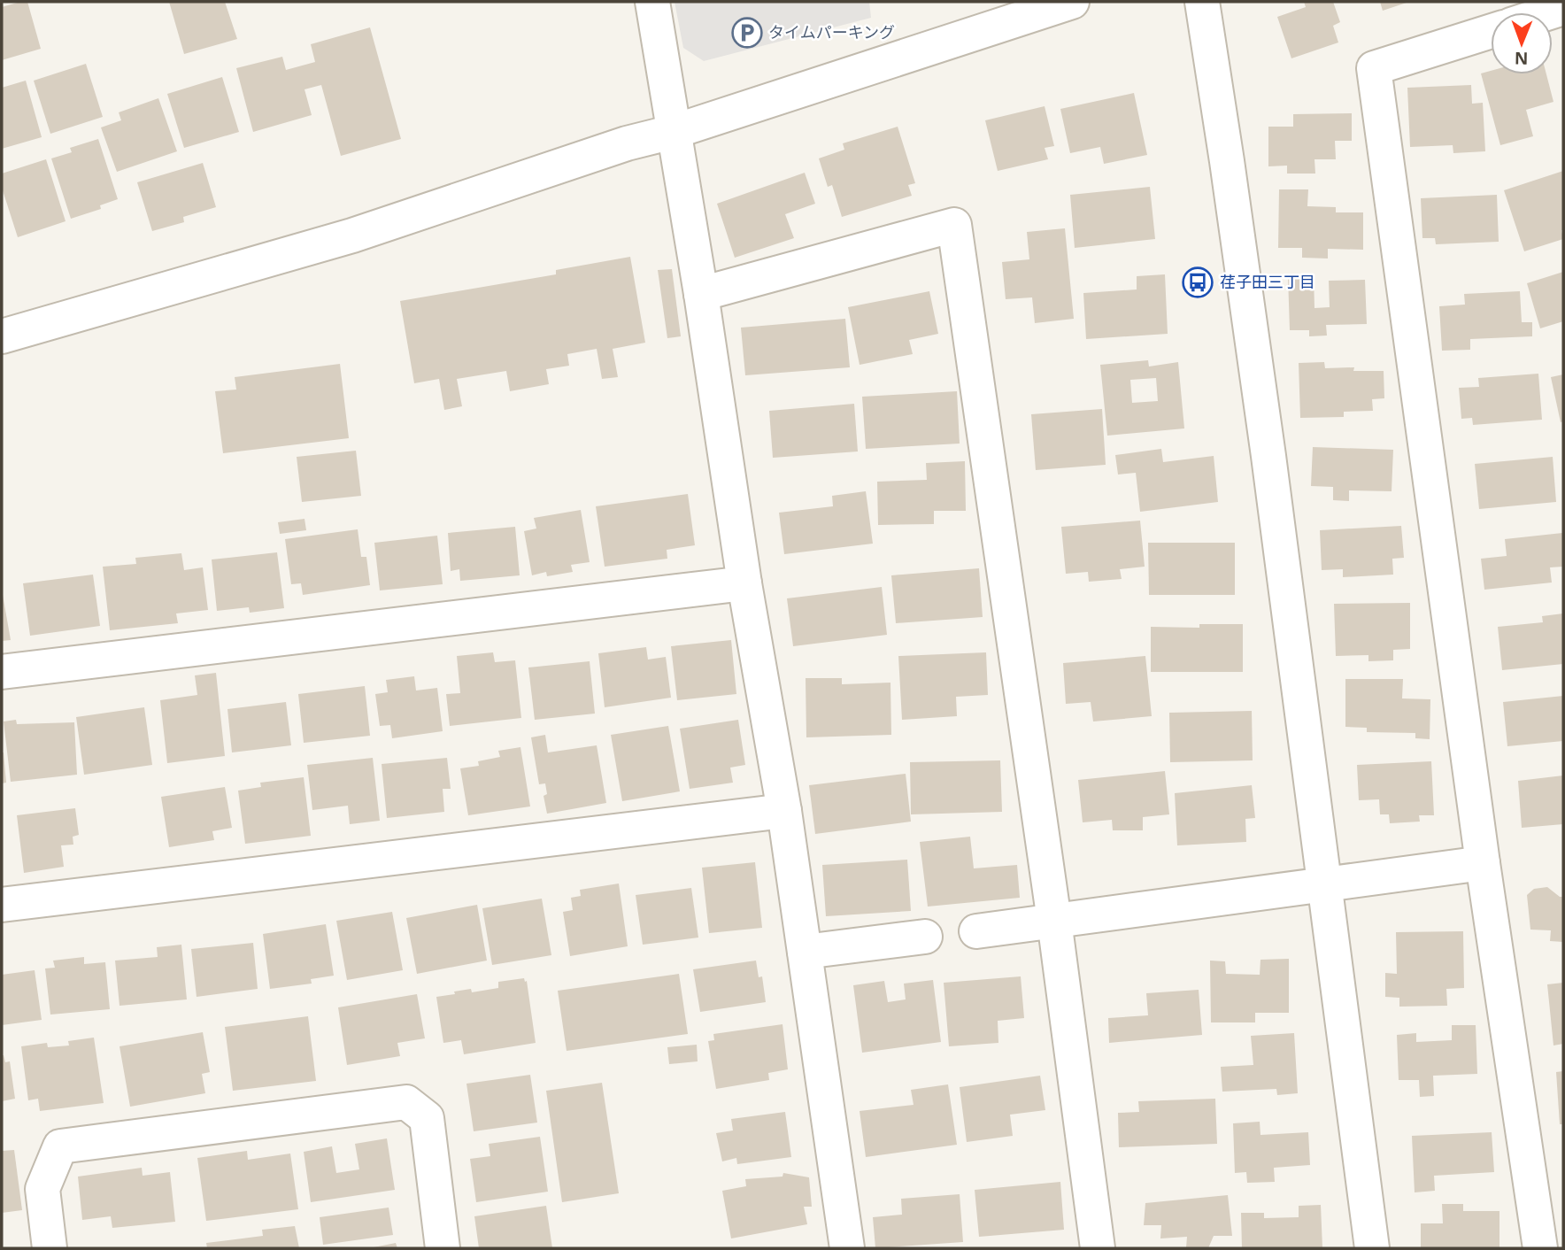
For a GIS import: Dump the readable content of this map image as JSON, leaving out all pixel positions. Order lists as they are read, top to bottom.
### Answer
{
  "places": {
    "parking": ["タイムパーキング"],
    "bus stop": ["荏子田三丁目"]
  },
  "north": "bottom"
}
